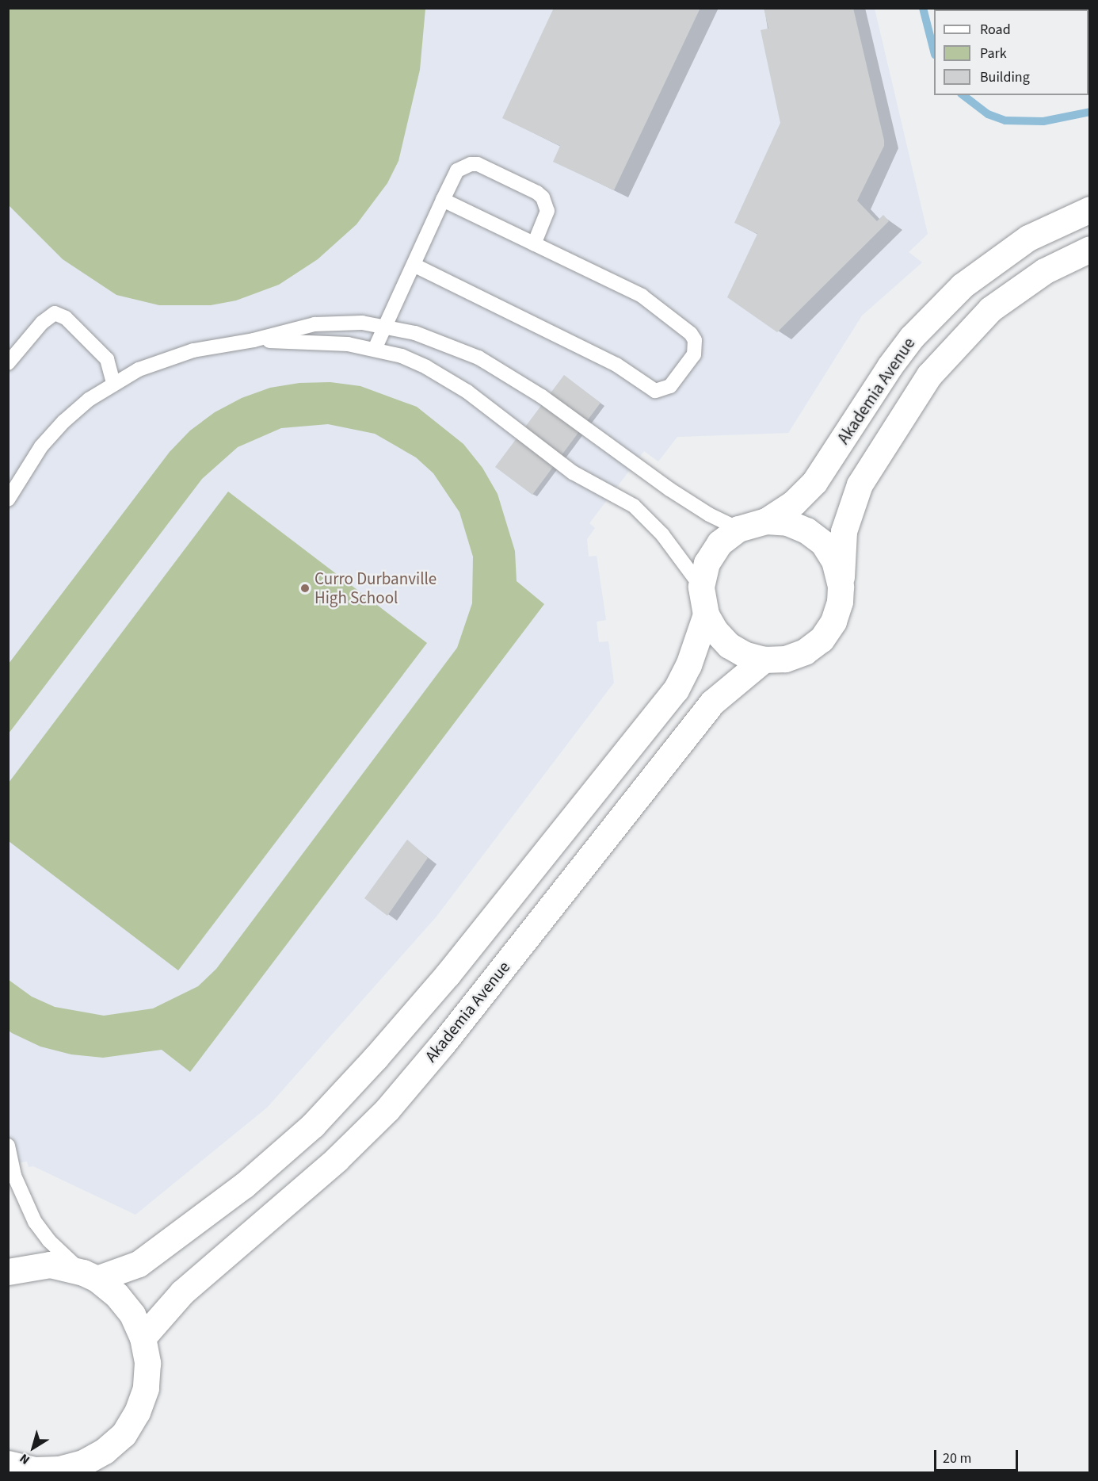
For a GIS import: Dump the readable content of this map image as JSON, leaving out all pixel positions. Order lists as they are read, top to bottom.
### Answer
{
  "streets": {
    "street": ["Akademia Avenue"]
  },
  "places": ["Curro Durbanville High School"],
  "legend": ["Road", "Park", "Building"],
  "scale_bar": "20 m",
  "north": "bottom left"
}
